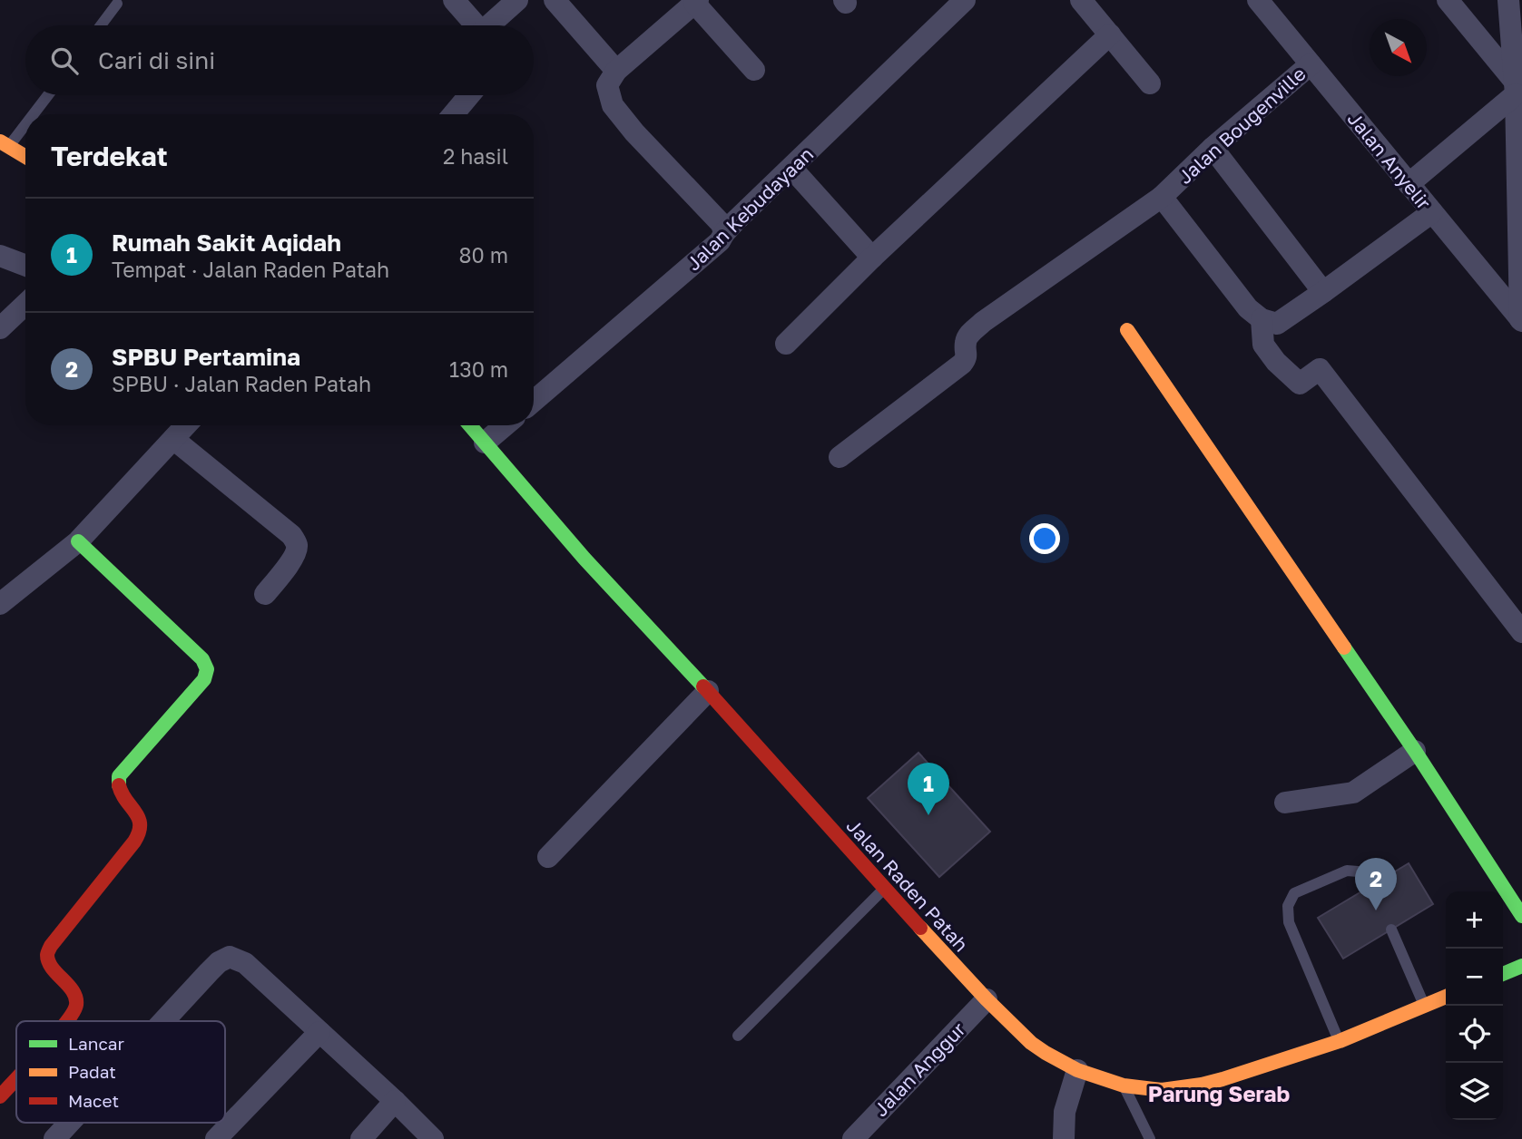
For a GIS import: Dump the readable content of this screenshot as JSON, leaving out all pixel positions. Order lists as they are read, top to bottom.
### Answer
{
  "streets": {
    "street": [
      "Jalan Bougenville",
      "Jalan Anyelir",
      "Jalan Kebudayaan",
      "Jalan Raden Patah",
      "Jalan Anggur"
    ]
  },
  "crossings": [
    ["Jalan Bougenville", "Jalan Anyelir"],
    ["Jalan Raden Patah", "Jalan Anggur"]
  ],
  "districts": ["Parung Serab"],
  "legend": ["Lancar", "Padat", "Macet"],
  "north": "bottom right",
  "page": {
    "search": "Cari di sini",
    "heading": ["Terdekat", "2 hasil"],
    "list": [
      {
        "mark": "1",
        "name": "Rumah Sakit Aqidah",
        "note": "Tempat · Jalan Raden Patah",
        "value": "80 m"
      },
      {
        "mark": "2",
        "name": "SPBU Pertamina",
        "note": "SPBU · Jalan Raden Patah",
        "value": "130 m"
      }
    ],
    "pins": ["1", "2"],
    "map_buttons": ["+", "−"]
  }
}
